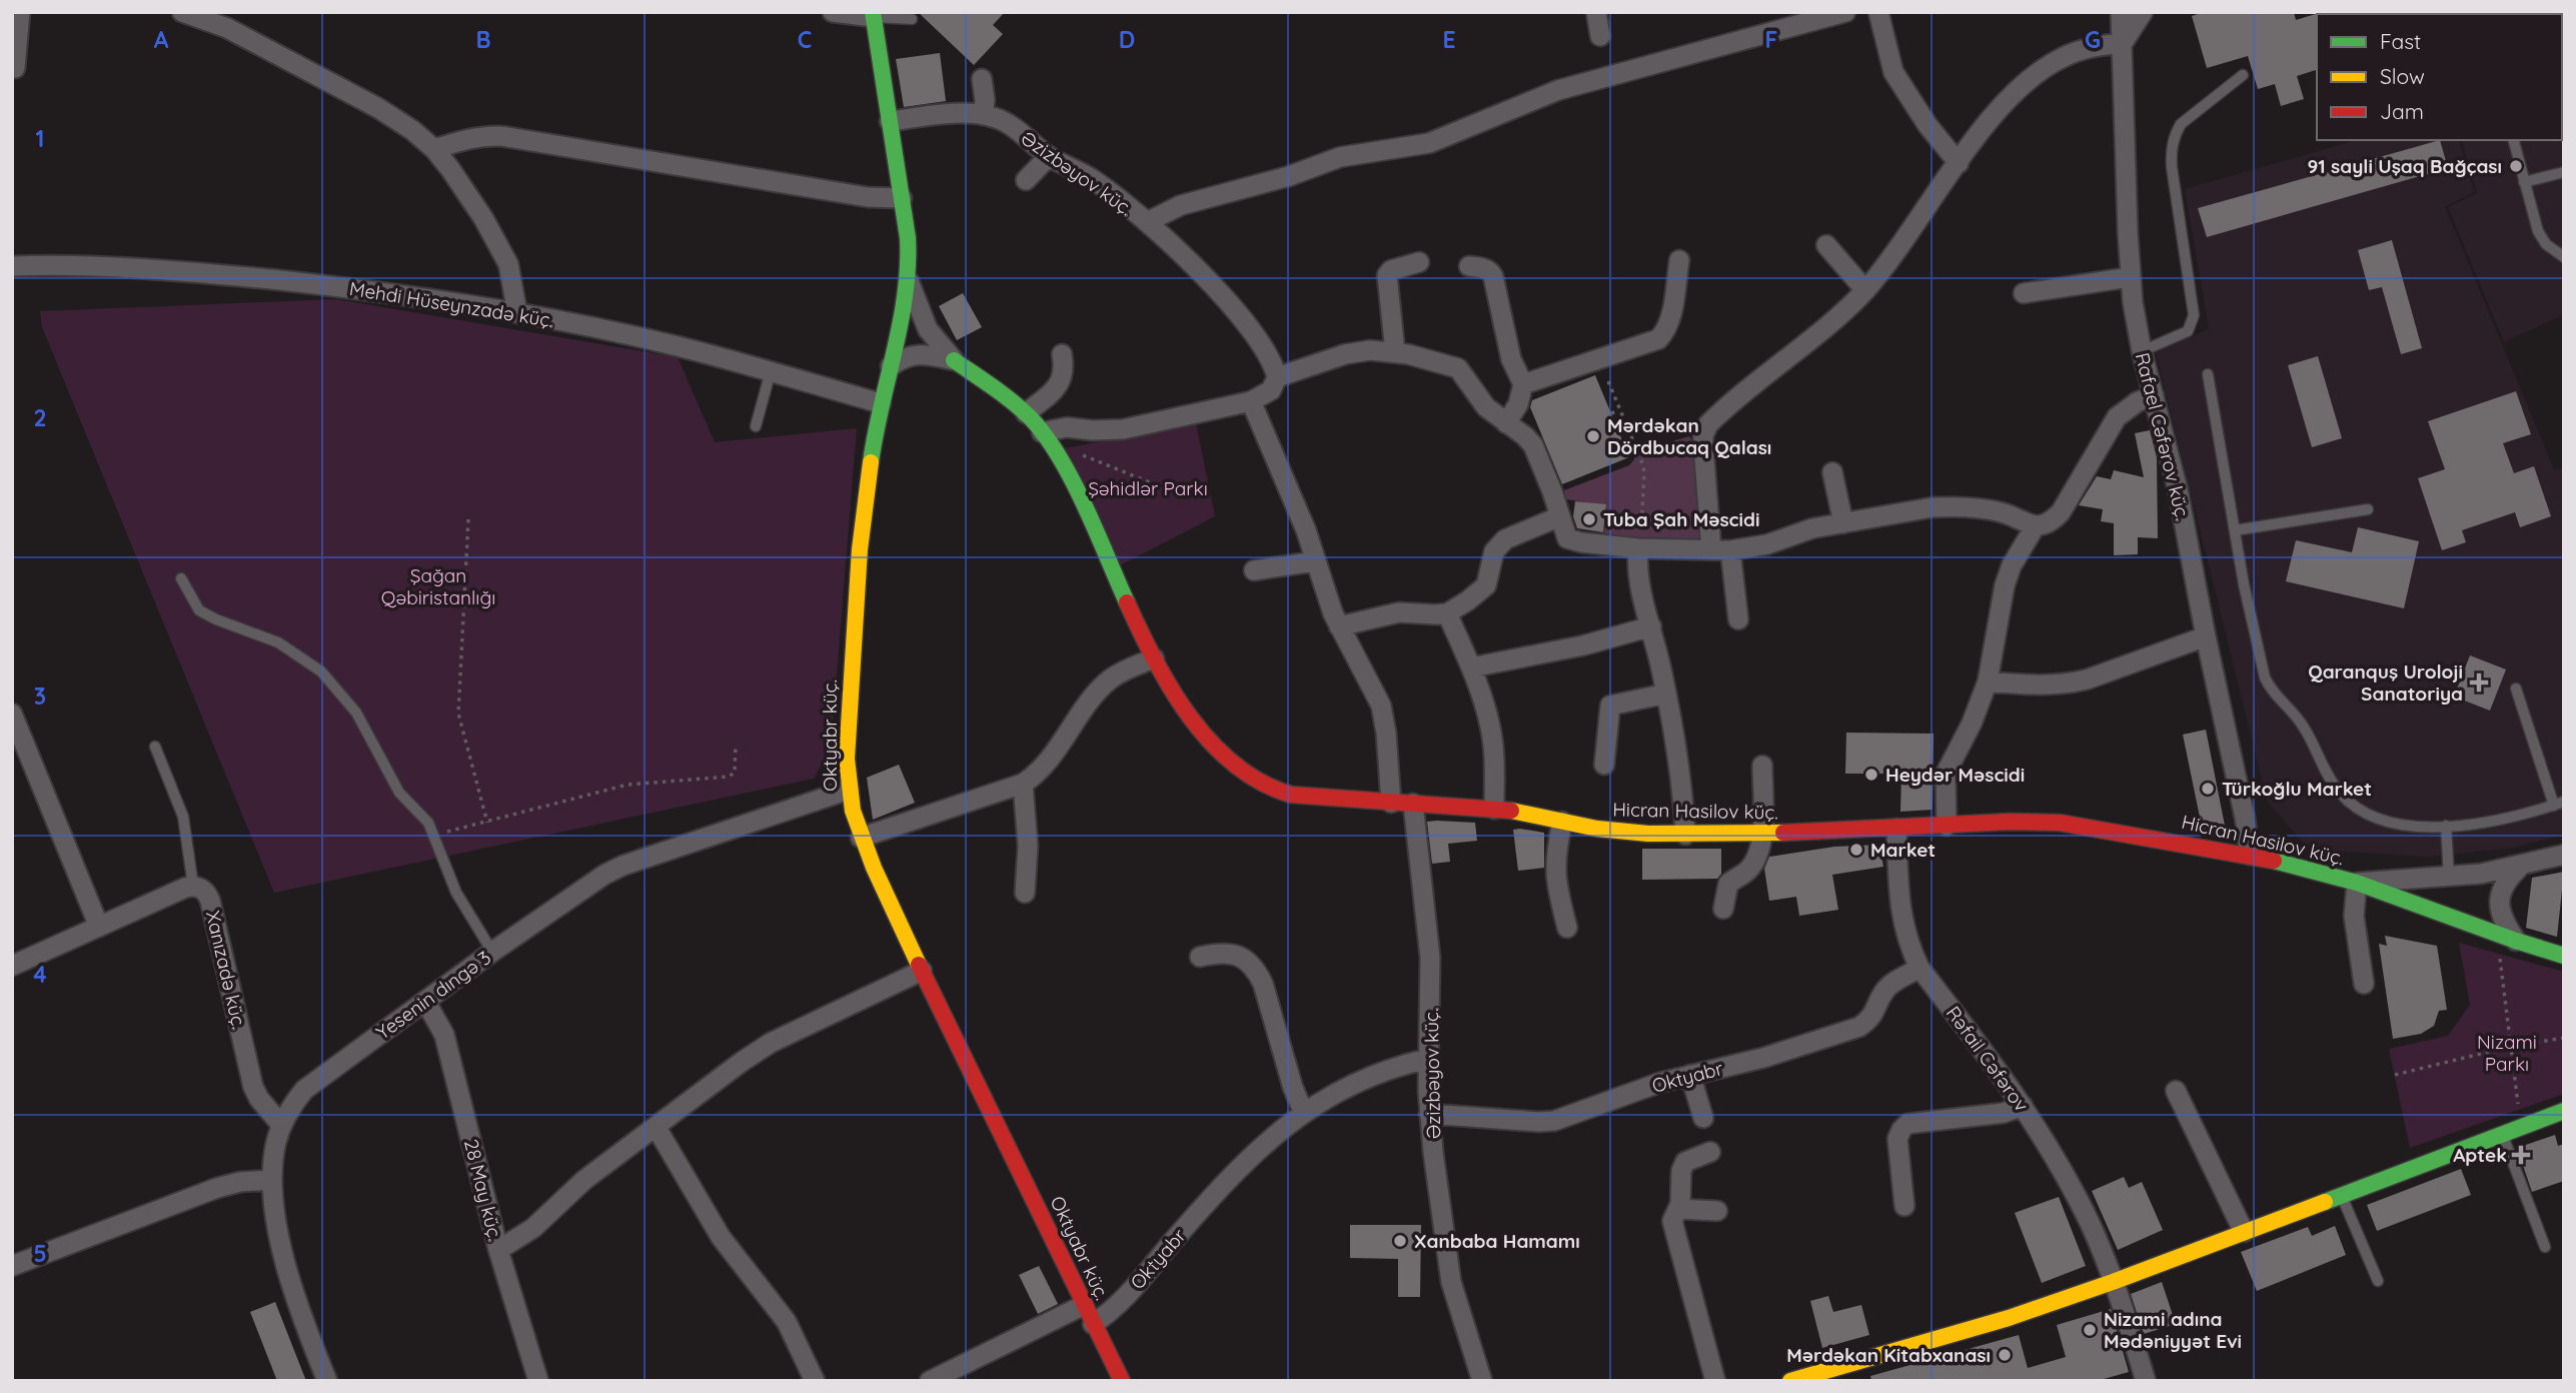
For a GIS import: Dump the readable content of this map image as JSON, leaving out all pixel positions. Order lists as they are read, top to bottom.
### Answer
{
  "streets": {
    "street": [
      "Əzizbəyov küç.",
      "Mehdi Hüseynzadə küç.",
      "Rafael Cəfərov küç.",
      "Oktyabr küç.",
      "Hicran Hasilov küç.",
      "Xanızadə küç.",
      "Yesenin dıngə 3",
      "Rəfail Cəfərov",
      "Oktyabr",
      "28 May küç."
    ]
  },
  "crossings": [
    ["Əzizbəyov küç.", "Oktyabr küç."],
    ["Əzizbəyov küç.", "Hicran Hasilov küç."],
    ["Əzizbəyov küç.", "Oktyabr"],
    ["Mehdi Hüseynzadə küç.", "Oktyabr küç."],
    ["Rafael Cəfərov küç.", "Hicran Hasilov küç."],
    ["Oktyabr küç.", "Yesenin dıngə 3"],
    ["Oktyabr küç.", "Oktyabr"],
    ["Hicran Hasilov küç.", "Rəfail Cəfərov"],
    ["Xanızadə küç.", "Yesenin dıngə 3"],
    ["Yesenin dıngə 3", "28 May küç."],
    ["Rəfail Cəfərov", "Oktyabr"]
  ],
  "parks": ["Şəhidlər Parkı", "Şağan Qəbiristanlığı", "Nizami Parkı"],
  "places": {
    "other": [
      "91 sayli Uşaq Bağçası",
      "Mərdəkan Dördbucaq Qalası",
      "Tuba Şah Məscidi",
      "Heydər Məscidi",
      "Türkoğlu Market",
      "Market",
      "Xanbaba Hamamı",
      "Nizami adına Mədəniyyət Evi",
      "Mərdəkan Kitabxanası"
    ],
    "health": ["Qaranquş Uroloji Sanatoriya", "Aptek"]
  },
  "legend": ["Fast", "Slow", "Jam"],
  "grid": {
    "columns": [
      "A",
      "B",
      "C",
      "D",
      "E",
      "F",
      "G"
    ],
    "rows": [
      "1",
      "2",
      "3",
      "4",
      "5"
    ]
  }
}
